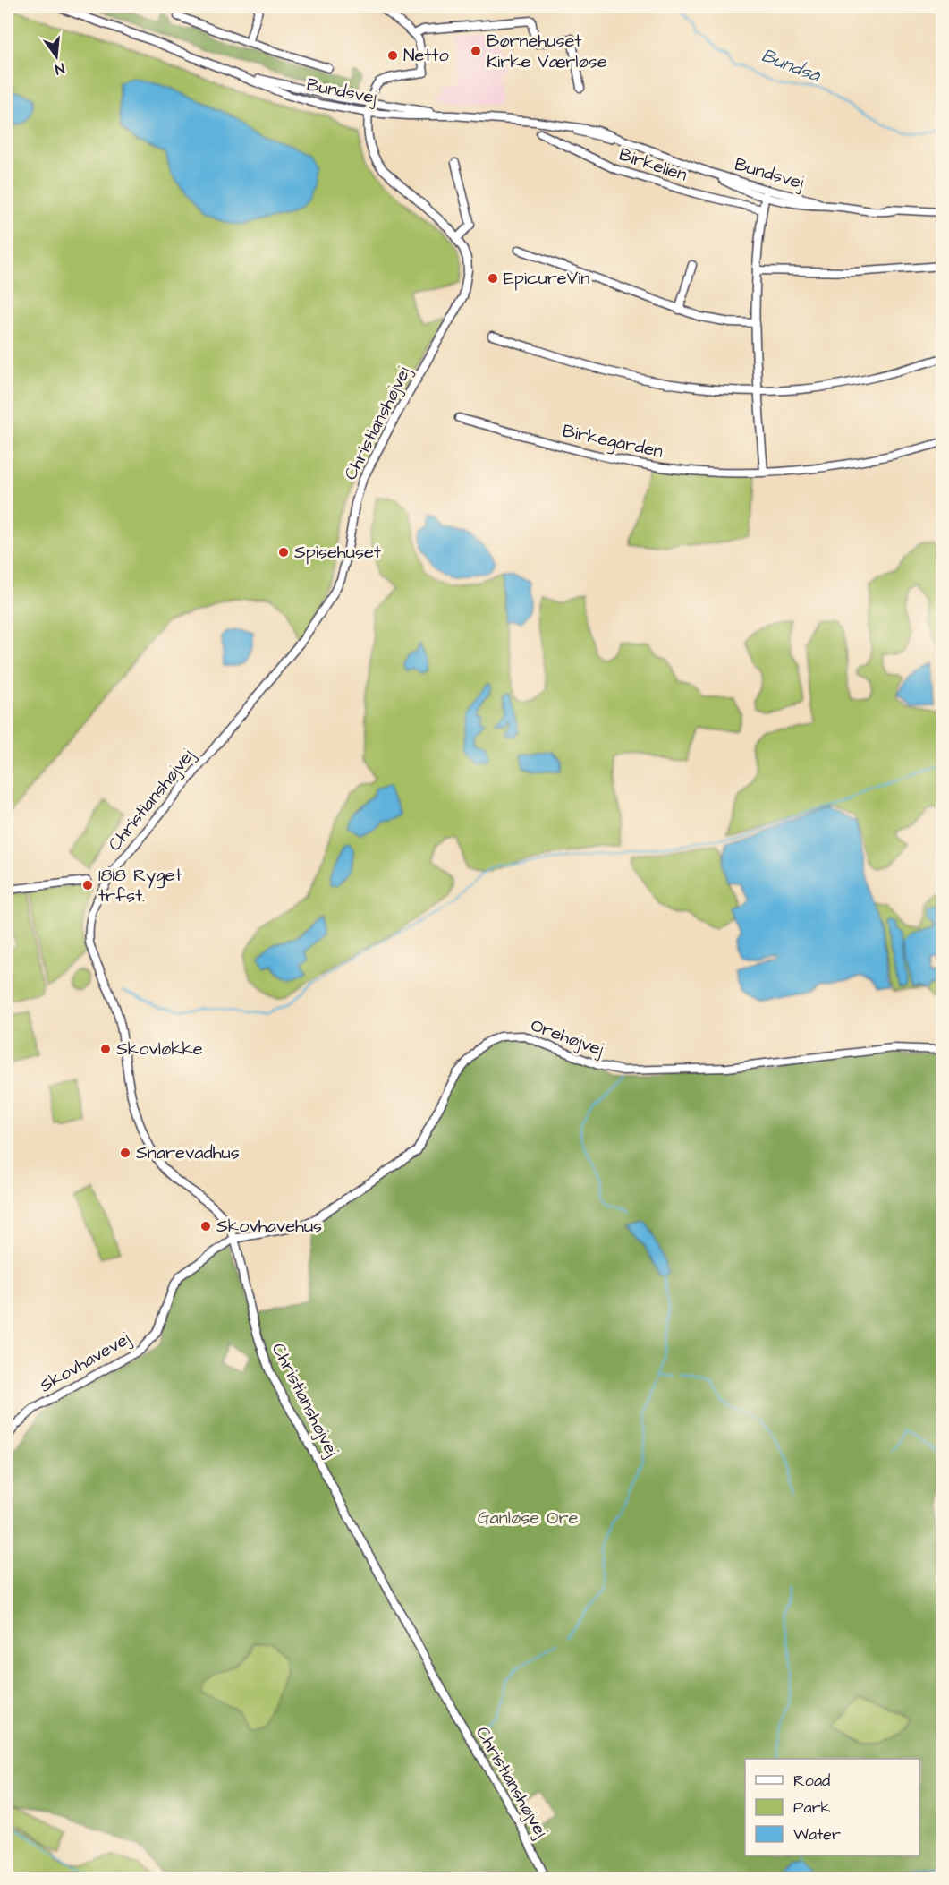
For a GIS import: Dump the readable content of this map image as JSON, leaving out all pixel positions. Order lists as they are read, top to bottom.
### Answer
{
  "streets": {
    "street": [
      "Bundsvej",
      "Birkelien",
      "Christianshøjvej",
      "Birkegården",
      "Orehøjvej",
      "Skovhavevej"
    ]
  },
  "crossings": [
    ["Bundsvej", "Christianshøjvej"],
    ["Christianshøjvej", "Orehøjvej"],
    ["Christianshøjvej", "Skovhavevej"],
    ["Orehøjvej", "Skovhavevej"]
  ],
  "water": ["Bundså"],
  "parks": ["Ganløse Ore"],
  "places": [
    "Børnehuset Kirke Værløse",
    "Netto",
    "EpicureVin",
    "Spisehuset",
    "1818 Ryget trfst.",
    "Skovløkke",
    "Snarevadhus",
    "Skovhavehus"
  ],
  "legend": ["Road", "Park", "Water"],
  "north": "bottom"
}
